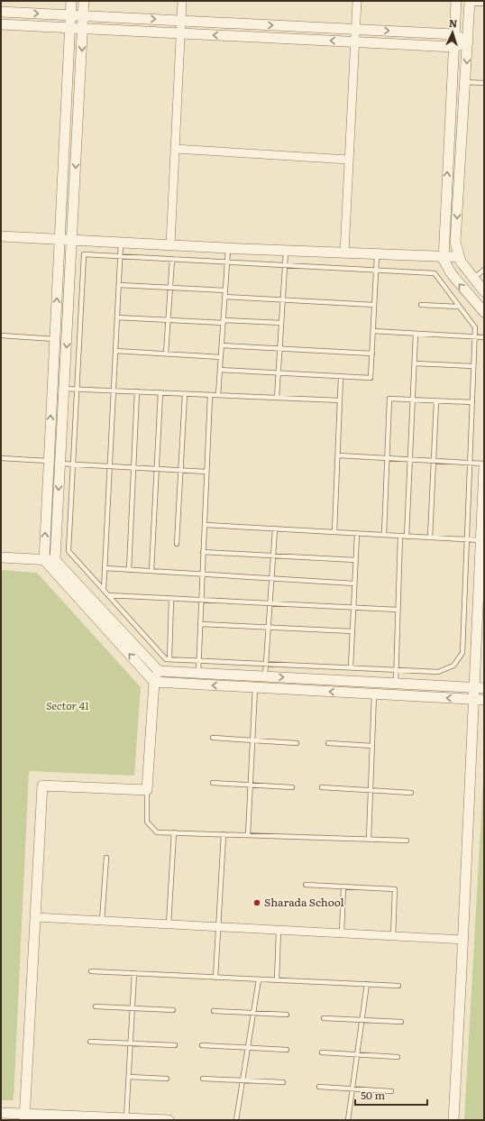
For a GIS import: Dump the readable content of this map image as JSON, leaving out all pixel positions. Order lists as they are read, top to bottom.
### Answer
{
  "parks": ["Sector 41"],
  "places": ["Sharada School"],
  "scale_bar": "50 m",
  "north": "top"
}
